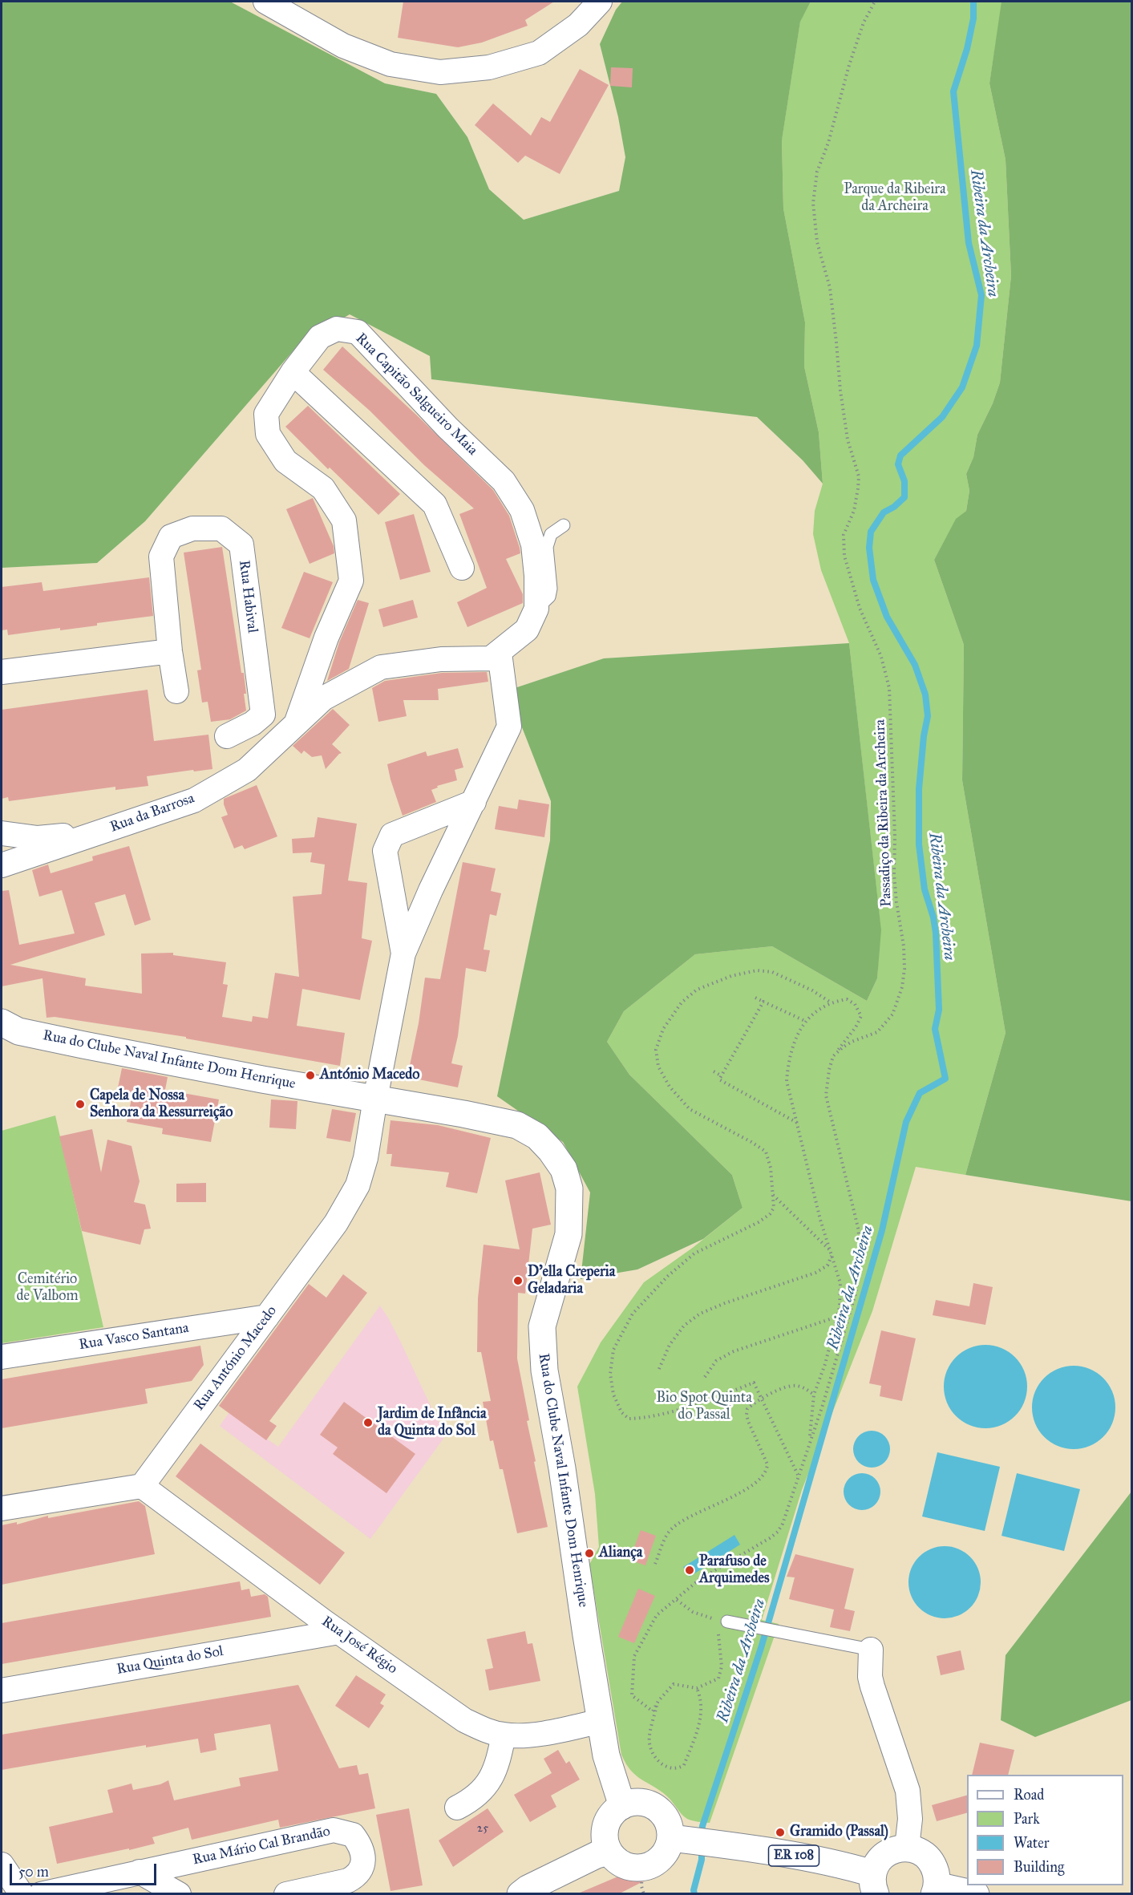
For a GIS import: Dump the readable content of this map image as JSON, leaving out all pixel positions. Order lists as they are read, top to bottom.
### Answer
{
  "streets": {
    "street": [
      "Rua Capitão Salgueiro Maia",
      "Rua Habival",
      "Rua da Barrosa",
      "Rua do Clube Naval Infante Dom Henrique",
      "Rua Vasco Santana",
      "Rua António Macedo",
      "Rua José Régio",
      "Rua Quinta do Sol",
      "Rua Mário Cal Brandão",
      "ER 108"
    ],
    "path": ["Passadiço da Ribeira da Archeira"]
  },
  "crossings": [
    ["Rua Capitão Salgueiro Maia", "Rua da Barrosa"],
    ["Rua do Clube Naval Infante Dom Henrique", "Rua António Macedo"],
    ["Rua do Clube Naval Infante Dom Henrique", "Rua José Régio"],
    ["Rua Vasco Santana", "Rua António Macedo"],
    ["Rua António Macedo", "Rua José Régio"],
    ["Rua José Régio", "Rua Quinta do Sol"]
  ],
  "water": ["Ribeira da Archeira"],
  "parks": ["Parque da Ribeira da Archeira", "Cemitério de Valbom", "Bio Spot Quinta do Passal"],
  "places": [
    "António Macedo",
    "Capela de Nossa Senhora da Ressurreição",
    "D'ella Creperia Geladaria",
    "Jardim de Infância da Quinta do Sol",
    "Aliança",
    "Parafuso de Arquimedes",
    "Gramido (Passal)"
  ],
  "house_numbers": ["25"],
  "legend": [
    "Road",
    "Park",
    "Water",
    "Building"
  ],
  "scale_bar": "50 m"
}
